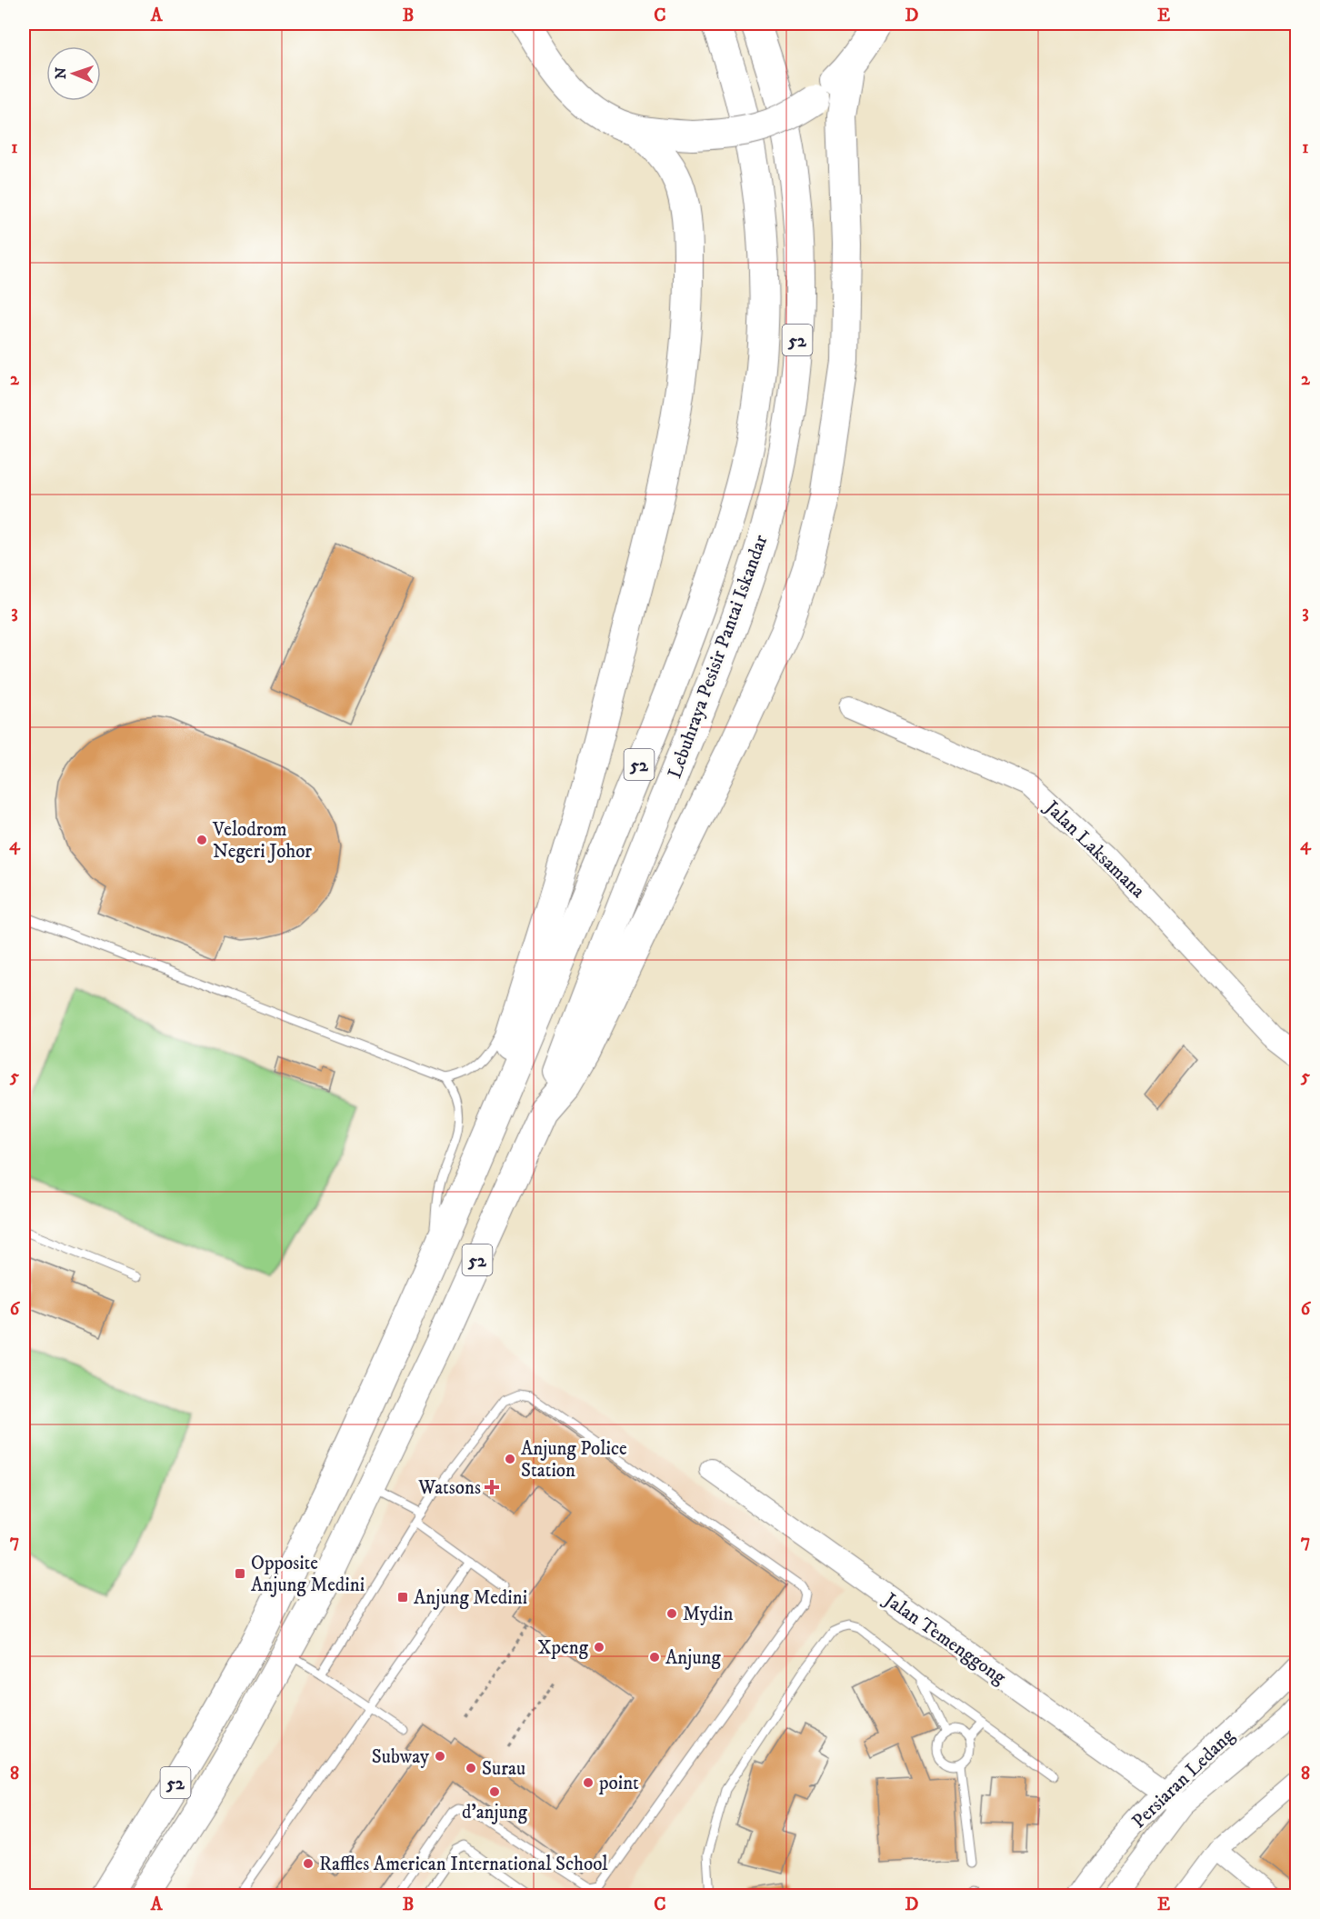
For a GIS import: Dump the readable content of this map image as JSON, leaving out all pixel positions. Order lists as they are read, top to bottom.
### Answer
{
  "streets": {
    "highway": ["52", "Lebuhraya Pesisir Pantai Iskandar"],
    "street": ["Jalan Laksamana", "Jalan Temenggong", "Persiaran Ledang"]
  },
  "crossings": [
    ["52", "Lebuhraya Pesisir Pantai Iskandar"],
    ["Jalan Temenggong", "Persiaran Ledang"]
  ],
  "places": {
    "other": [
      "Velodrom Negeri Johor",
      "Anjung Police Station",
      "Mydin",
      "Xpeng",
      "Anjung",
      "Subway",
      "Surau",
      "point",
      "d'anjung",
      "Raffles American International School"
    ],
    "health": ["Watsons"],
    "transit": ["Opposite Anjung Medini", "Anjung Medini"]
  },
  "north": "left",
  "grid": {
    "columns": [
      "A",
      "B",
      "C",
      "D",
      "E"
    ],
    "rows": [
      "1",
      "2",
      "3",
      "4",
      "5",
      "6",
      "7",
      "8"
    ]
  }
}
